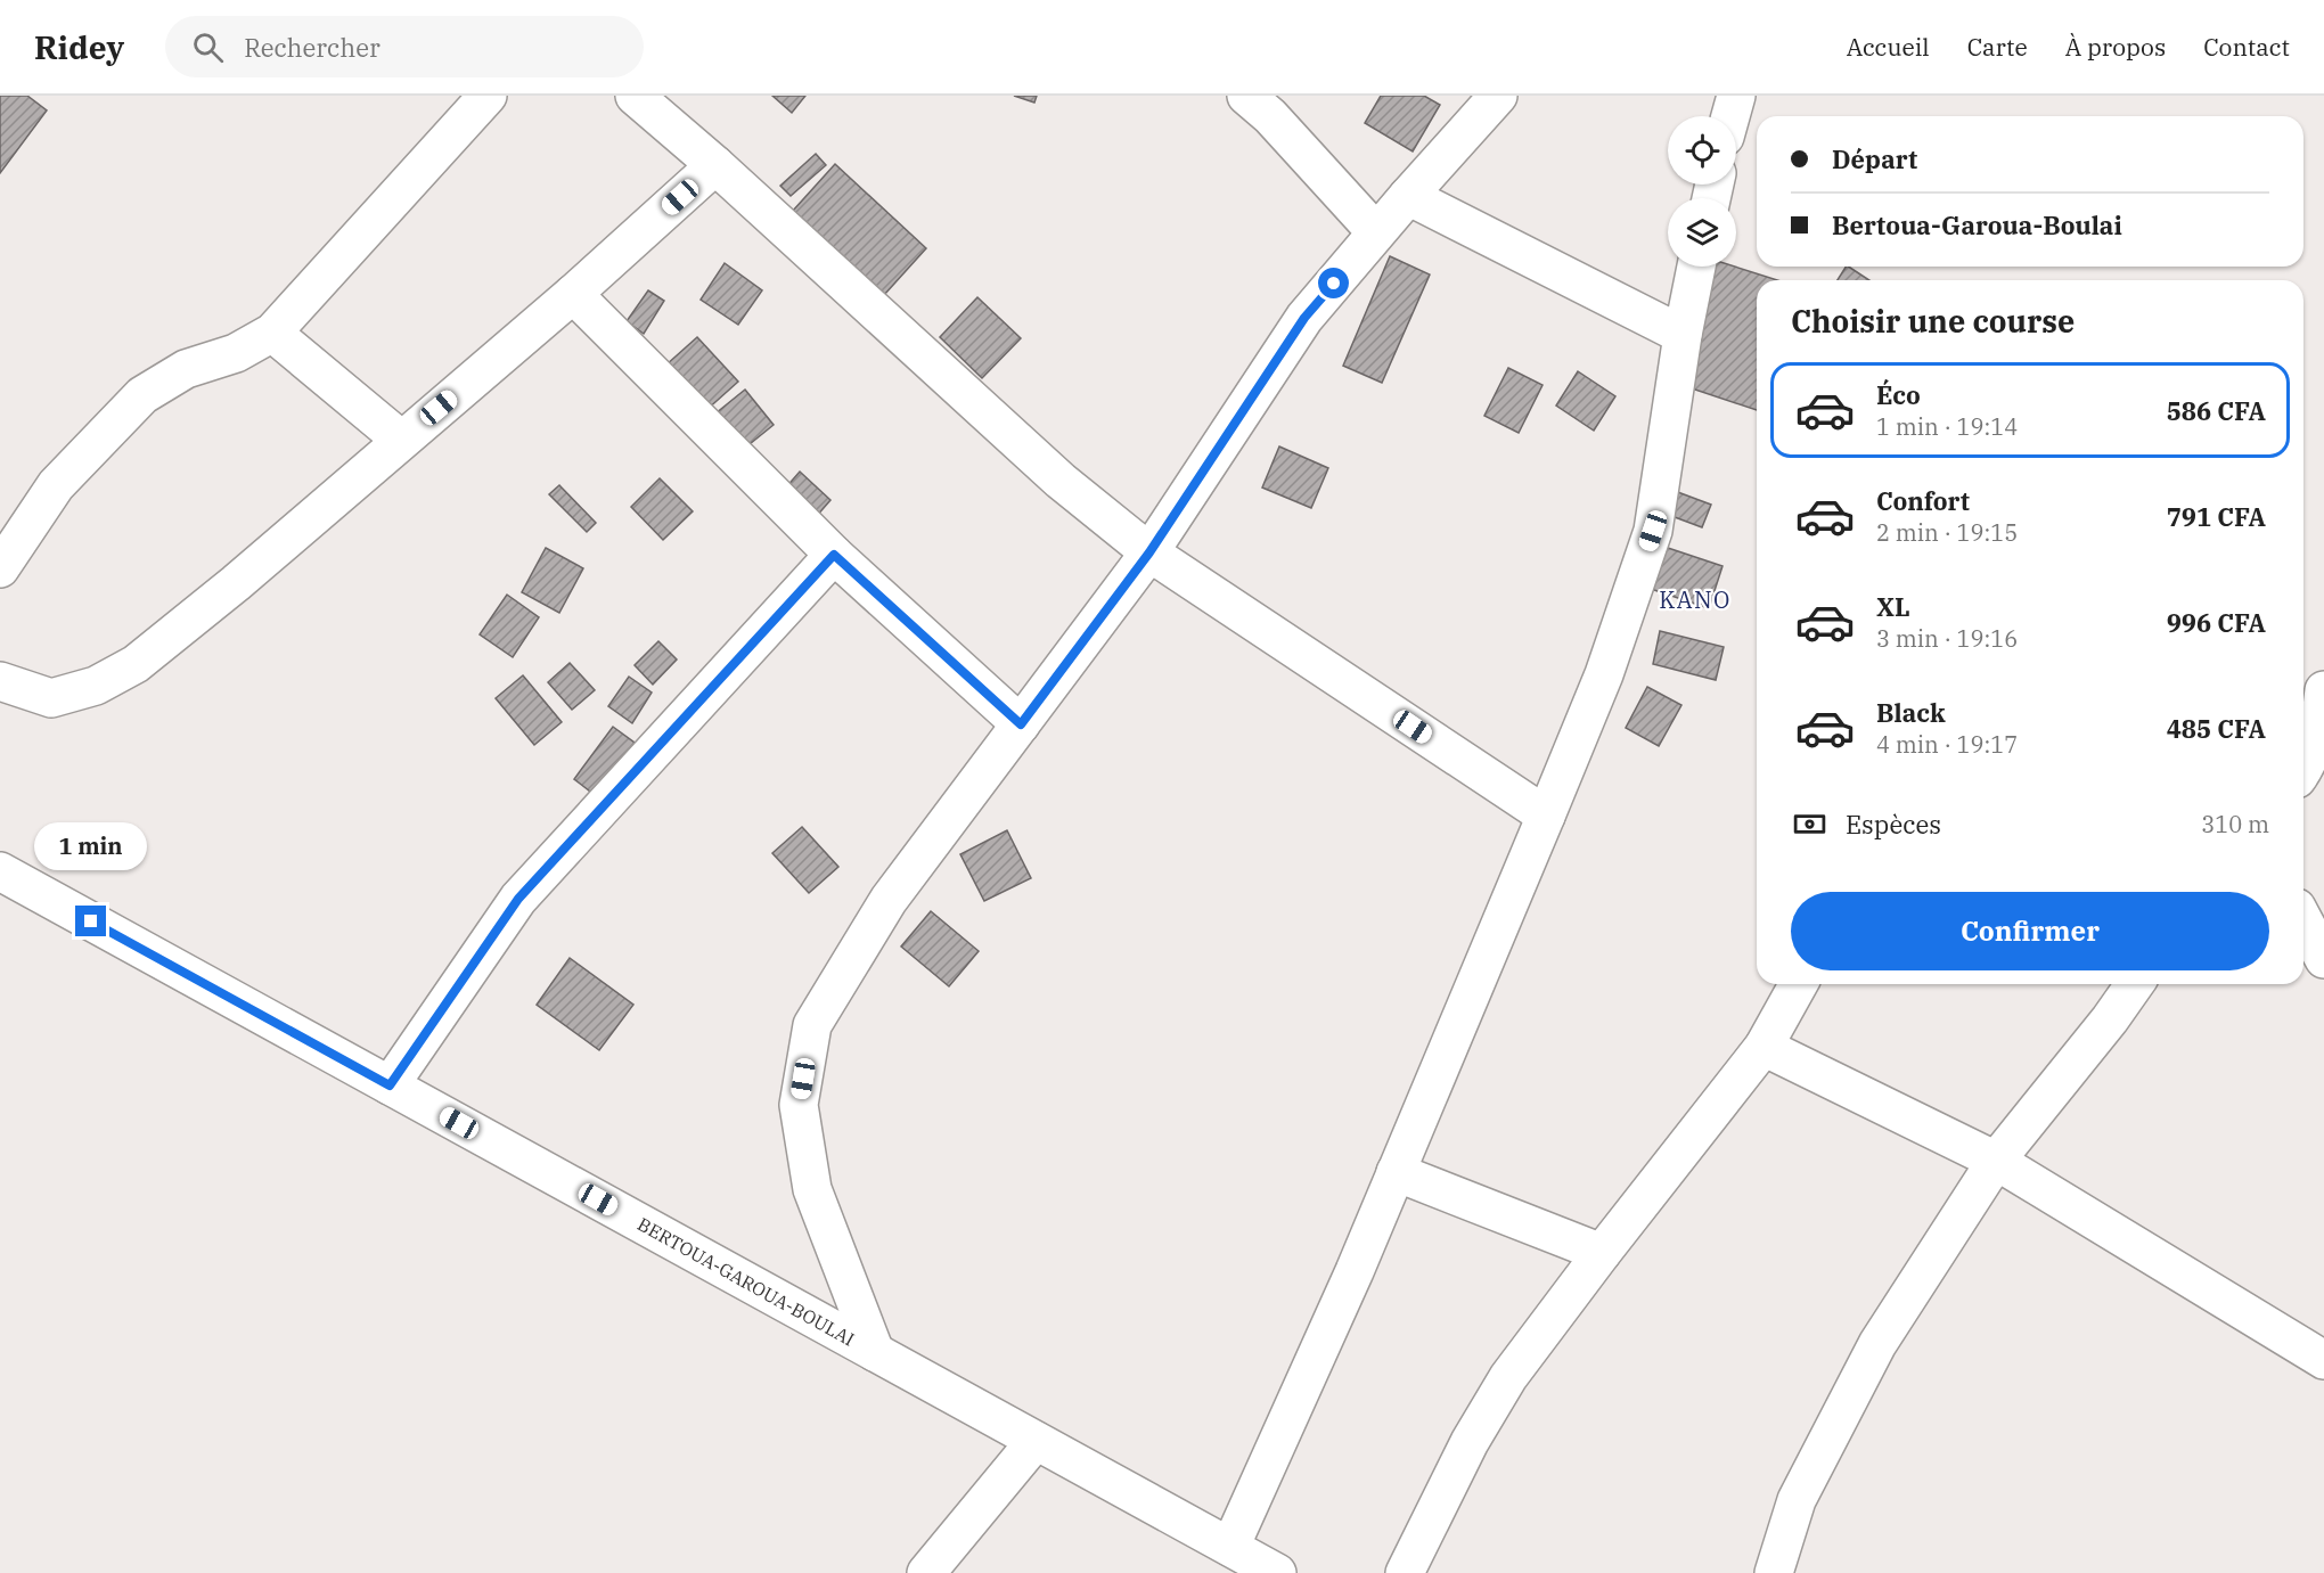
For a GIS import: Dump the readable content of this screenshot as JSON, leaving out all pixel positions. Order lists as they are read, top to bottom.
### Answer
{
  "streets": {
    "main road": ["BERTOUA-GAROUA-BOULAI"]
  },
  "districts": ["KANO"],
  "page": {
    "header": "Ridey",
    "search": "Rechercher",
    "nav": [
      "Accueil",
      "Carte",
      "À propos",
      "Contact"
    ],
    "banner": ["Départ", "Bertoua-Garoua-Boulai"],
    "heading": "Choisir une course",
    "list": [
      {
        "name": "Éco",
        "note": "1 min · 19:14",
        "value": "586 CFA"
      },
      {
        "name": "Confort",
        "note": "2 min · 19:15",
        "value": "791 CFA"
      },
      {
        "name": "XL",
        "note": "3 min · 19:16",
        "value": "996 CFA"
      },
      {
        "name": "Black",
        "note": "4 min · 19:17",
        "value": "485 CFA"
      }
    ],
    "pay": ["Espèces", "310 m"],
    "bubble": "1 min",
    "buttons": "Confirmer"
  }
}
